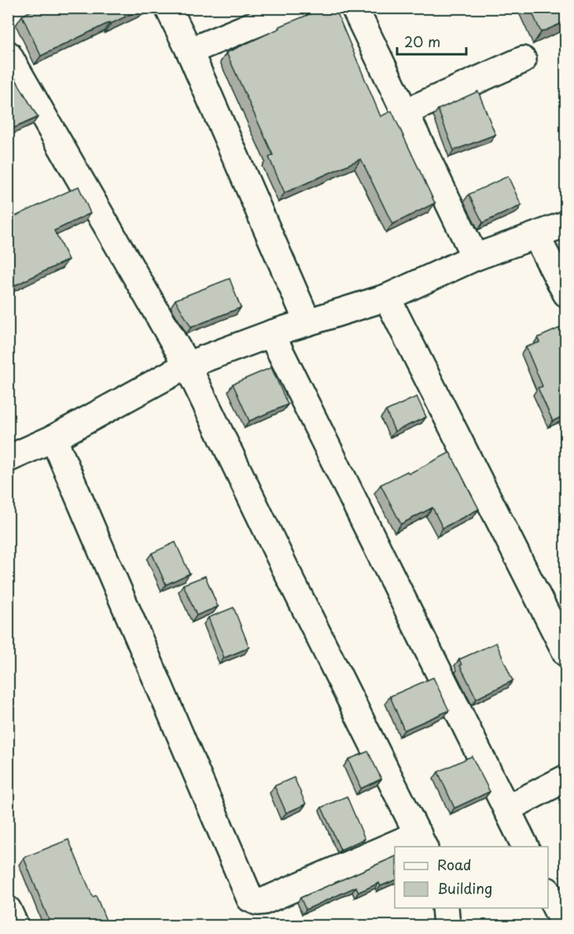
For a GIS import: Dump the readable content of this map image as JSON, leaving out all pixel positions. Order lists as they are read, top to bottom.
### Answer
{
  "legend": ["Road", "Building"],
  "scale_bar": "20 m"
}
